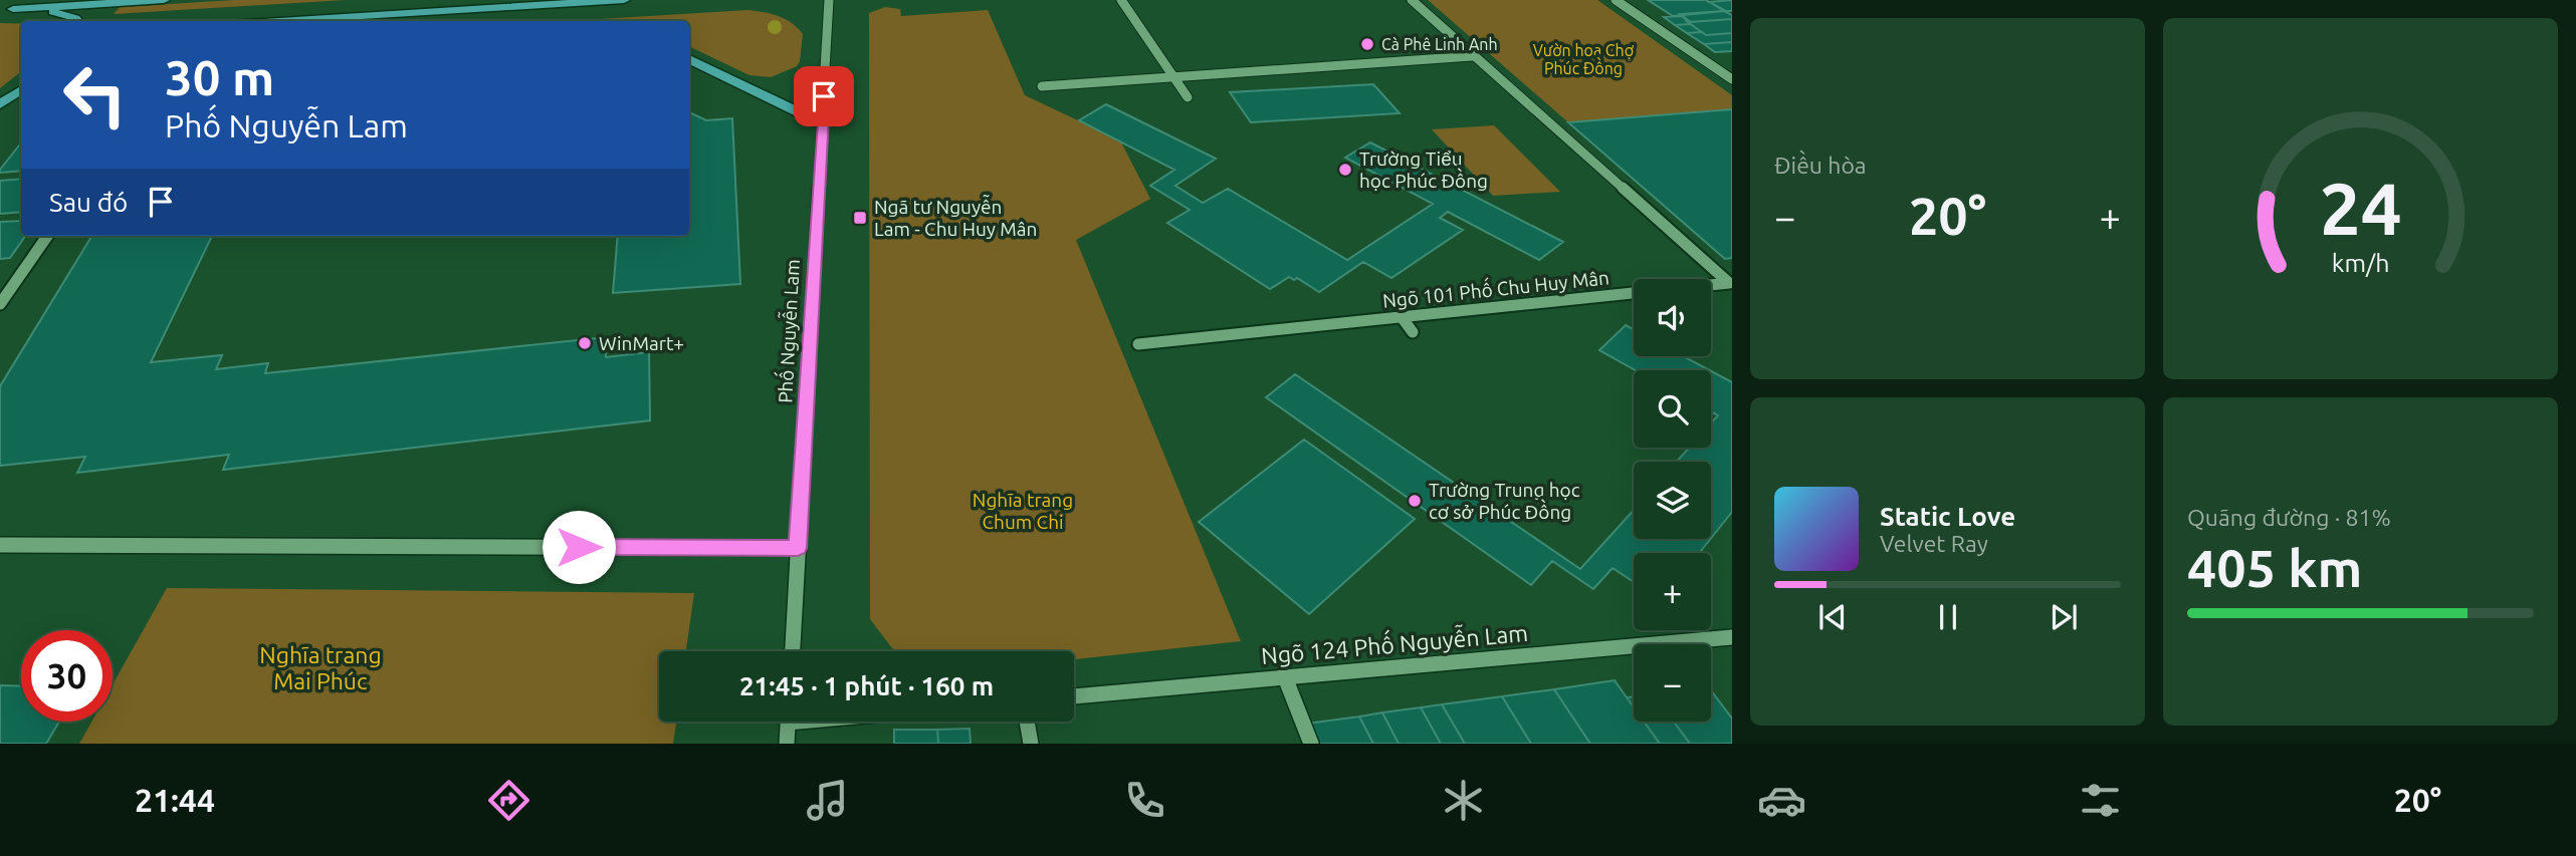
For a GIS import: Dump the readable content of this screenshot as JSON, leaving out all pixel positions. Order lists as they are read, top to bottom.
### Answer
{
  "streets": {
    "street": ["Ngõ 101 Phố Chu Huy Mân", "Phố Nguyễn Lam", "Ngõ 124 Phố Nguyễn Lam"]
  },
  "parks": ["Vườn hoa Chợ Phúc Đồng", "Nghĩa trang Chum Chi", "Nghĩa trang Mai Phúc"],
  "places": {
    "other": [
      "Cà Phê Linh Anh",
      "Trường Tiểu học Phúc Đồng",
      "WinMart+",
      "Trường Trung học cơ sở Phúc Đồng"
    ],
    "transit": ["Ngã tư Nguyễn Lam - Chu Huy Mân"]
  },
  "page": {
    "tile": [
      "Điều hòa",
      ["Quãng đường · 81%", "405 km"]
    ],
    "turn": ["30 m", "Phố Nguyễn Lam"],
    "then": "Sau đó",
    "heat": ["−", "20°", "+"],
    "map_buttons": ["+", "−"],
    "song": ["Static Love", "Velvet Ray"],
    "limit": "30",
    "trip": "21:45 · 1 phút · 160 m",
    "tabs": ["21:44", "20°"],
    "gauge": ["24", "km/h"]
  }
}
